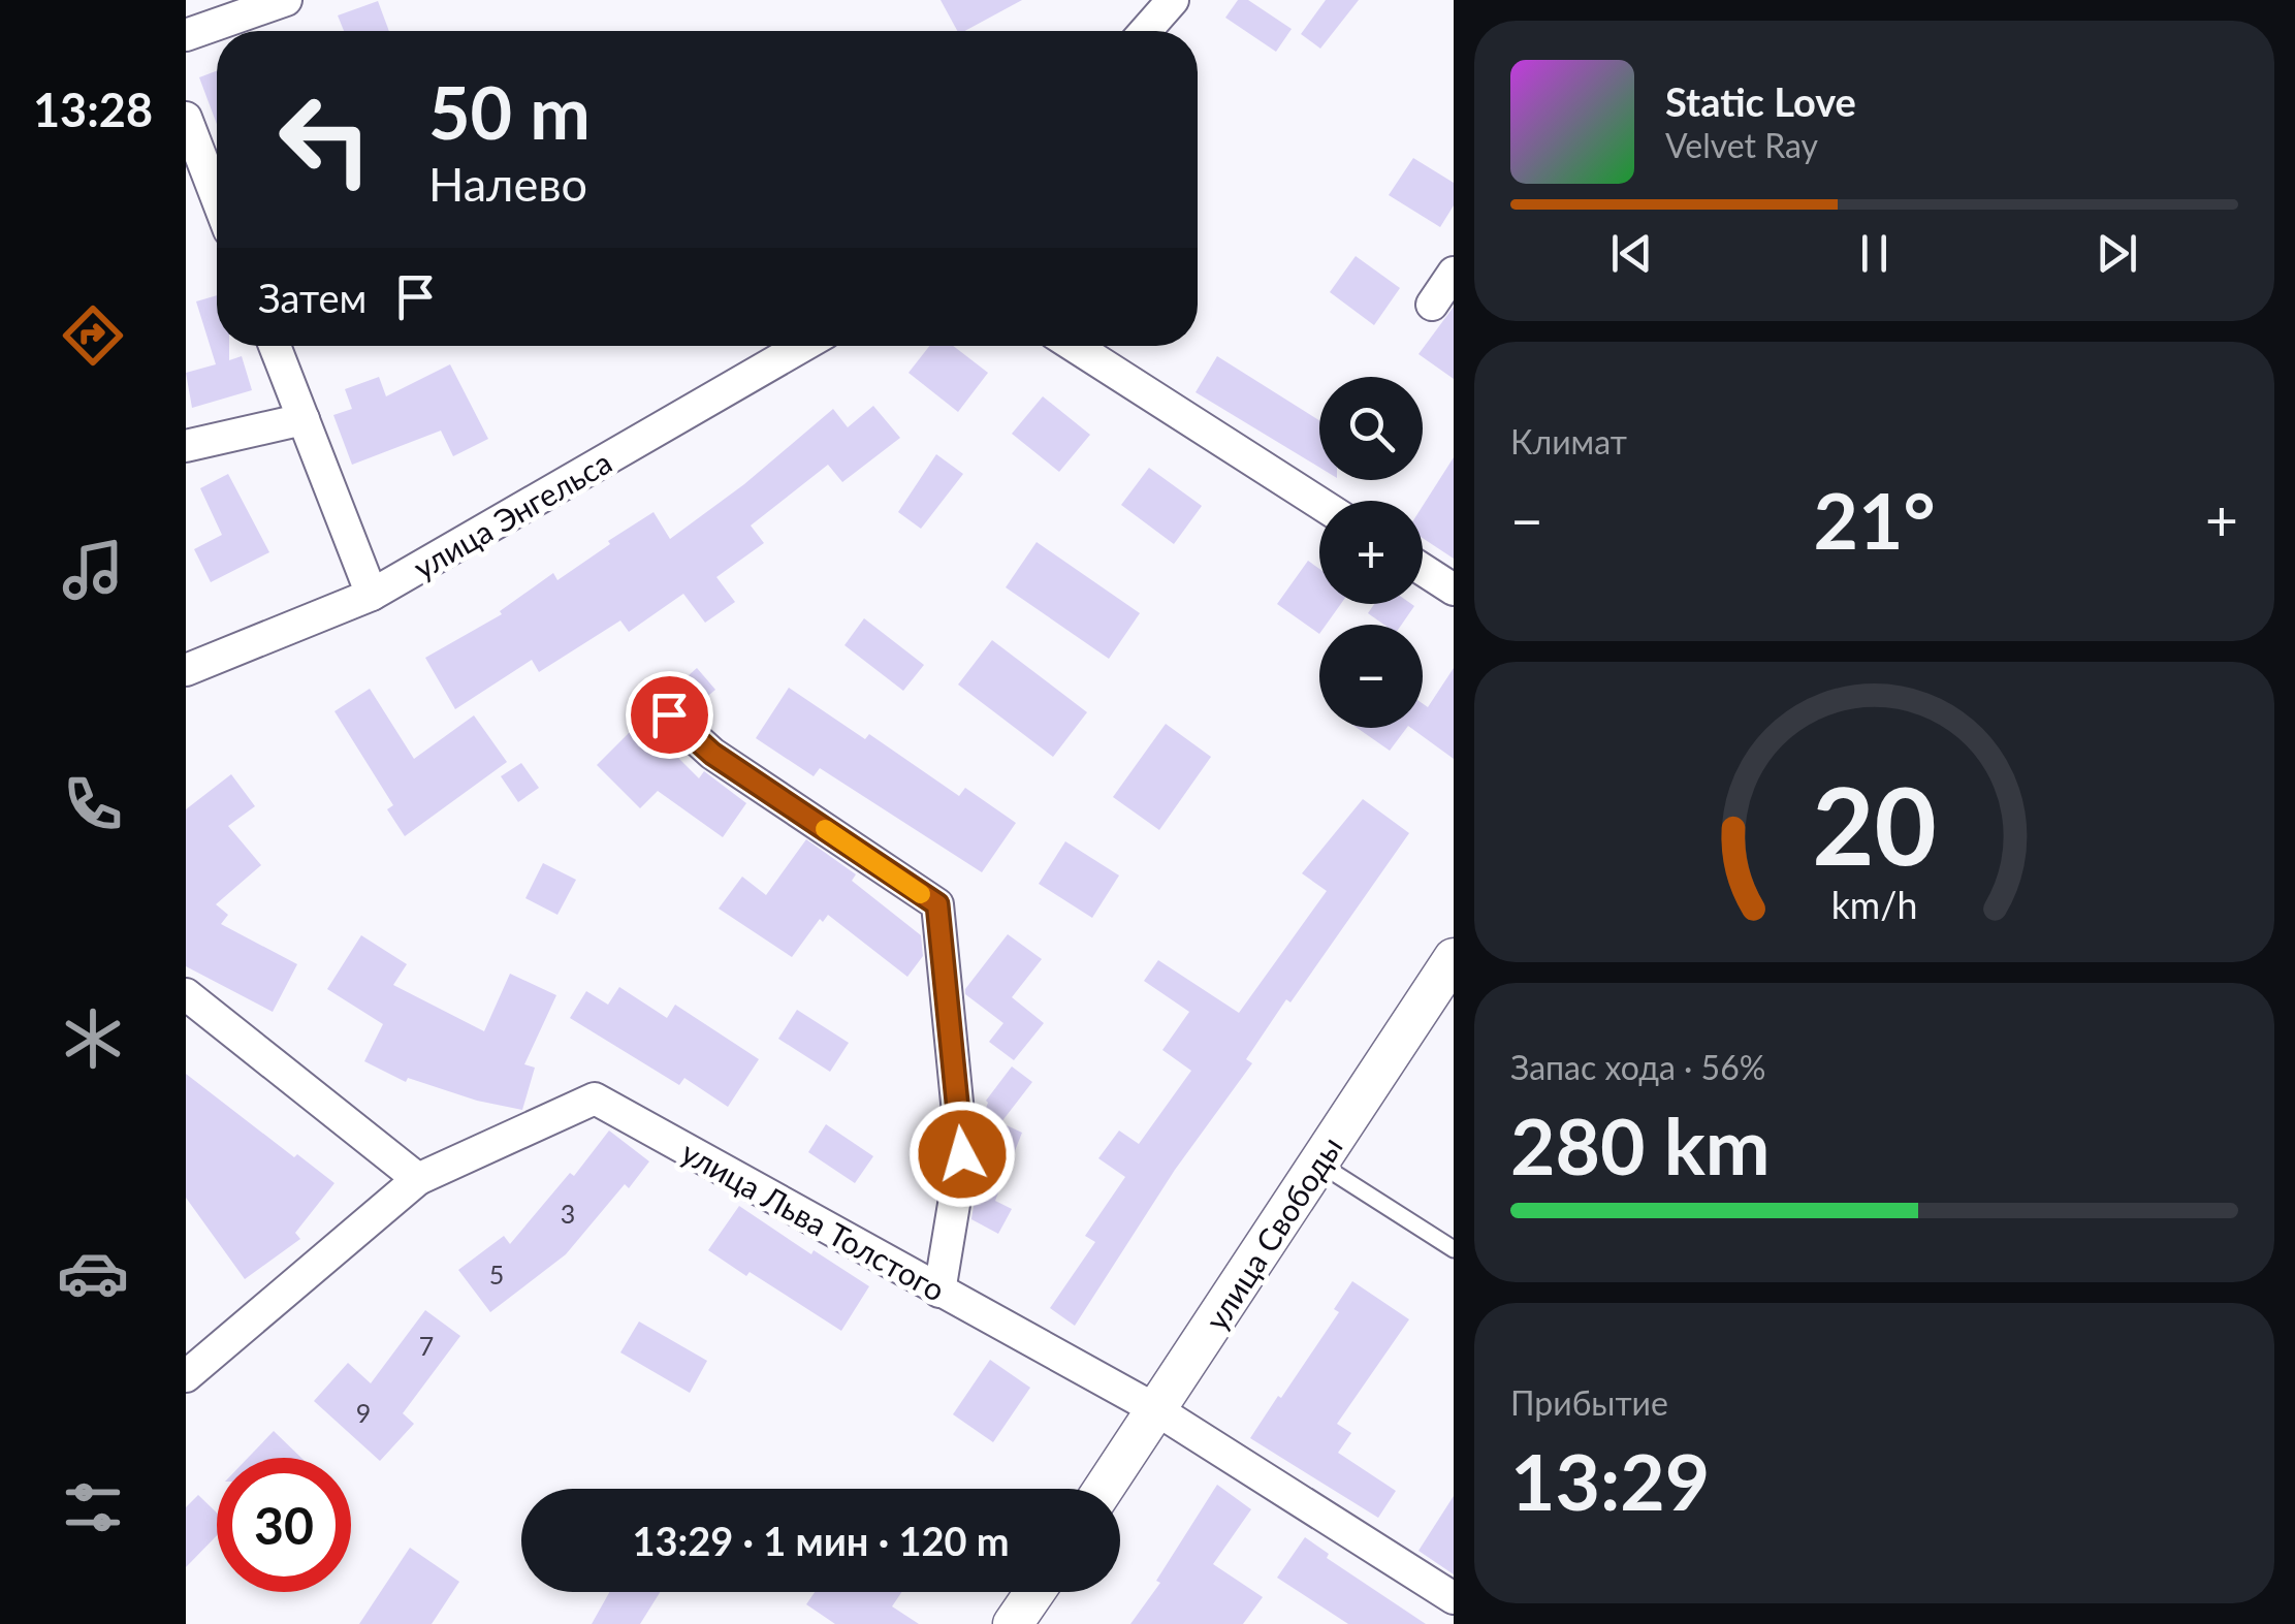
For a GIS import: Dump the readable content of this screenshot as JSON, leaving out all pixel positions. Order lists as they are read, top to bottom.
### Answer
{
  "streets": {
    "street": ["улица Энгельса", "улица Льва Толстого", "улица Свободы"]
  },
  "crossings": [
    ["улица Льва Толстого", "улица Свободы"]
  ],
  "house_numbers": [
    "3",
    "5",
    "7",
    "9"
  ],
  "page": {
    "tabs": "13:28",
    "turn": ["50 m", "Налево"],
    "song": ["Static Love", "Velvet Ray"],
    "then": "Затем",
    "tile": [
      "Климат",
      ["Запас хода · 56%", "280 km"],
      ["Прибытие", "13:29"]
    ],
    "map_buttons": ["+", "−"],
    "heat": ["−", "21°", "+"],
    "limit": "30",
    "trip": "13:29 · 1 мин · 120 m",
    "gauge": ["20", "km/h"]
  }
}
